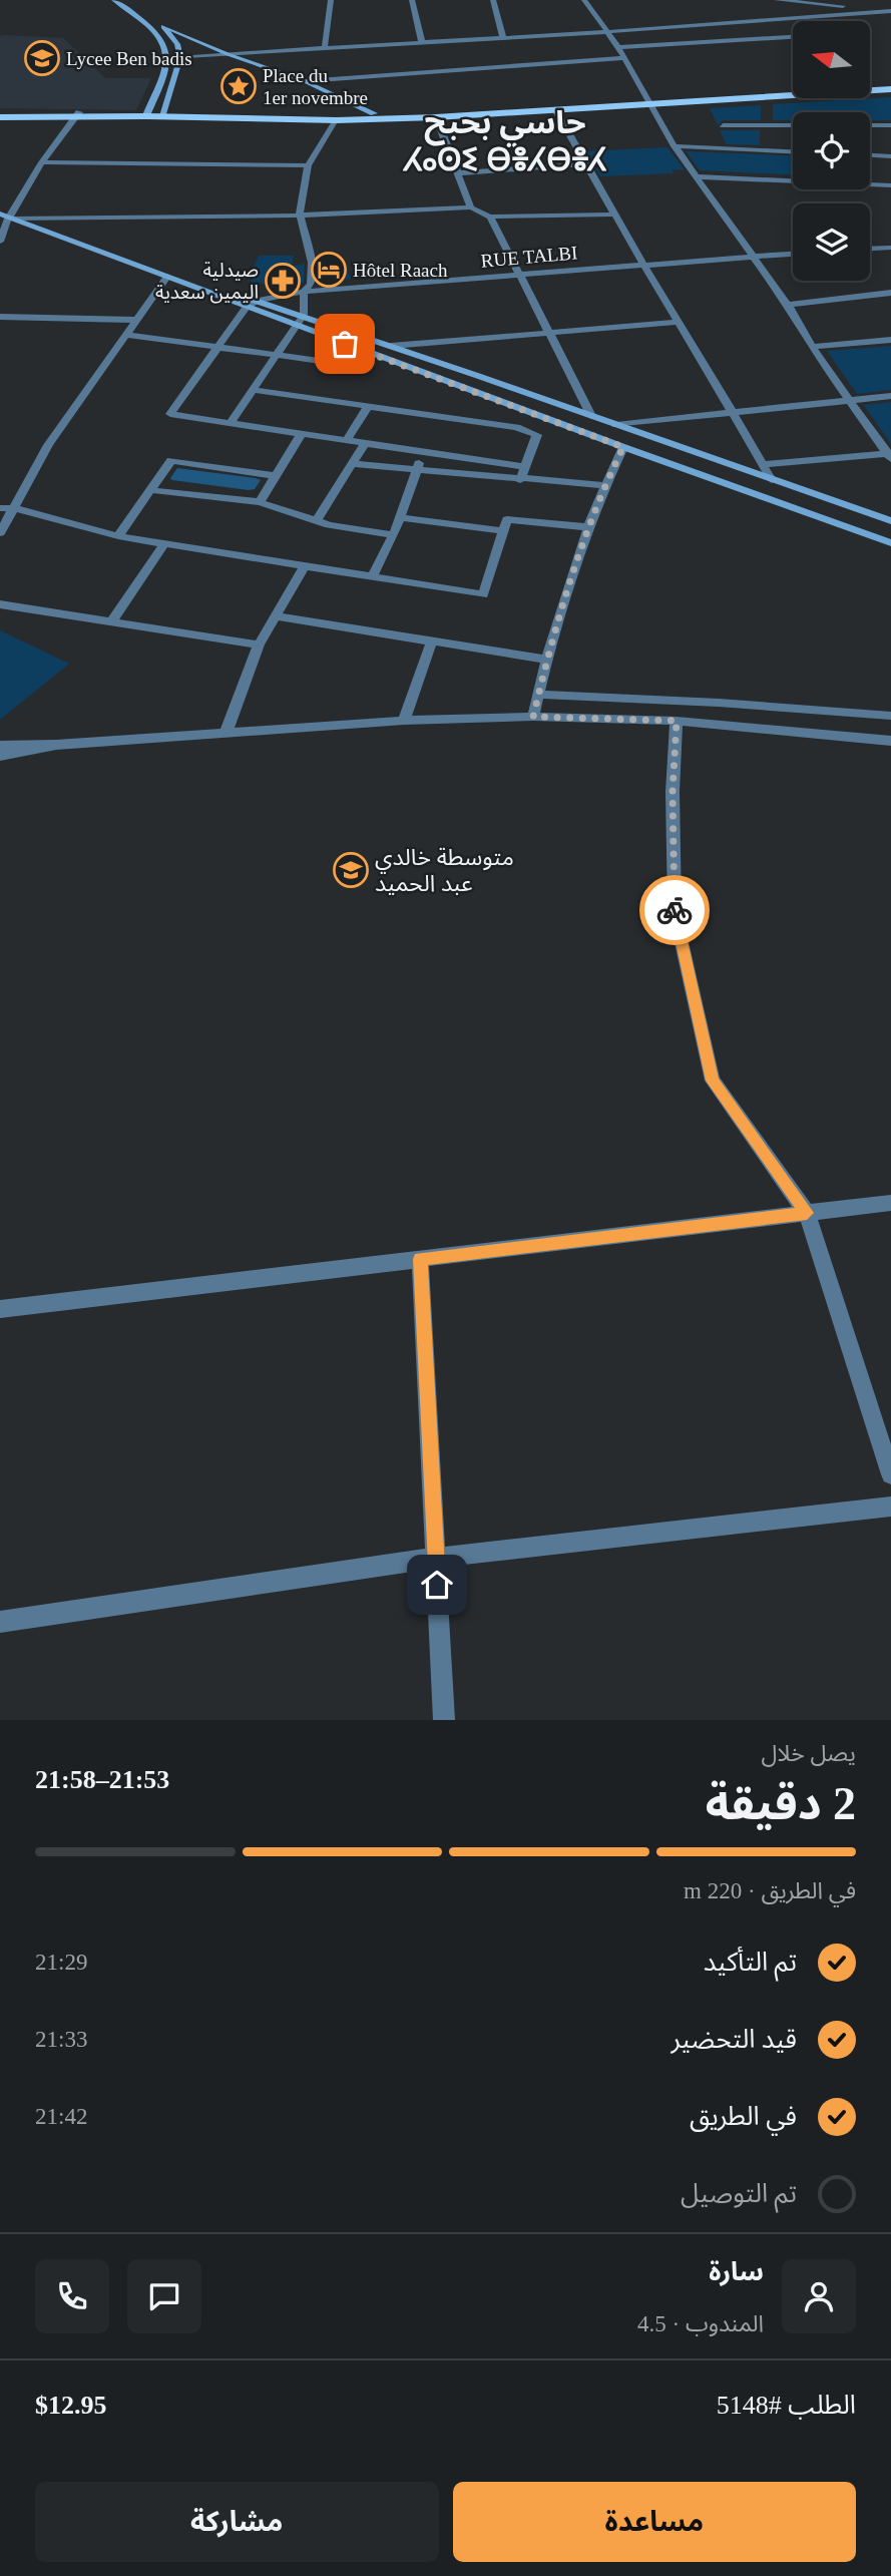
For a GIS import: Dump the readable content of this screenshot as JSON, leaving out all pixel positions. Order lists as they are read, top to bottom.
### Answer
{
  "streets": {
    "street": ["RUE TALBI"]
  },
  "districts": ["حاسي بحبح ⵃⴰⵙⵉ ⴱⴻⵃⴱⴻⵃ"],
  "places": {
    "school or university": ["Lycee Ben badis", "متوسطة خالدي عبد الحميد"],
    "place": ["Place du 1er novembre"],
    "hotel": ["Hôtel Raach"],
    "pharmacy": ["صيدلية اليمين سعدية"]
  },
  "north": "left",
  "page": {
    "heading": ["2 دقيقة", "يصل خلال", "21:53–21:58"],
    "panel": [
      "سارة",
      "المندوب · 4.5",
      "الطلب #5148",
      "$12.95"
    ],
    "bar": "في الطريق · 220 m",
    "list": [
      ["تم التأكيد", "21:29"],
      ["قيد التحضير", "21:33"],
      ["في الطريق", "21:42"],
      "تم التوصيل"
    ],
    "buttons": ["مساعدة", "مشاركة"]
  }
}
